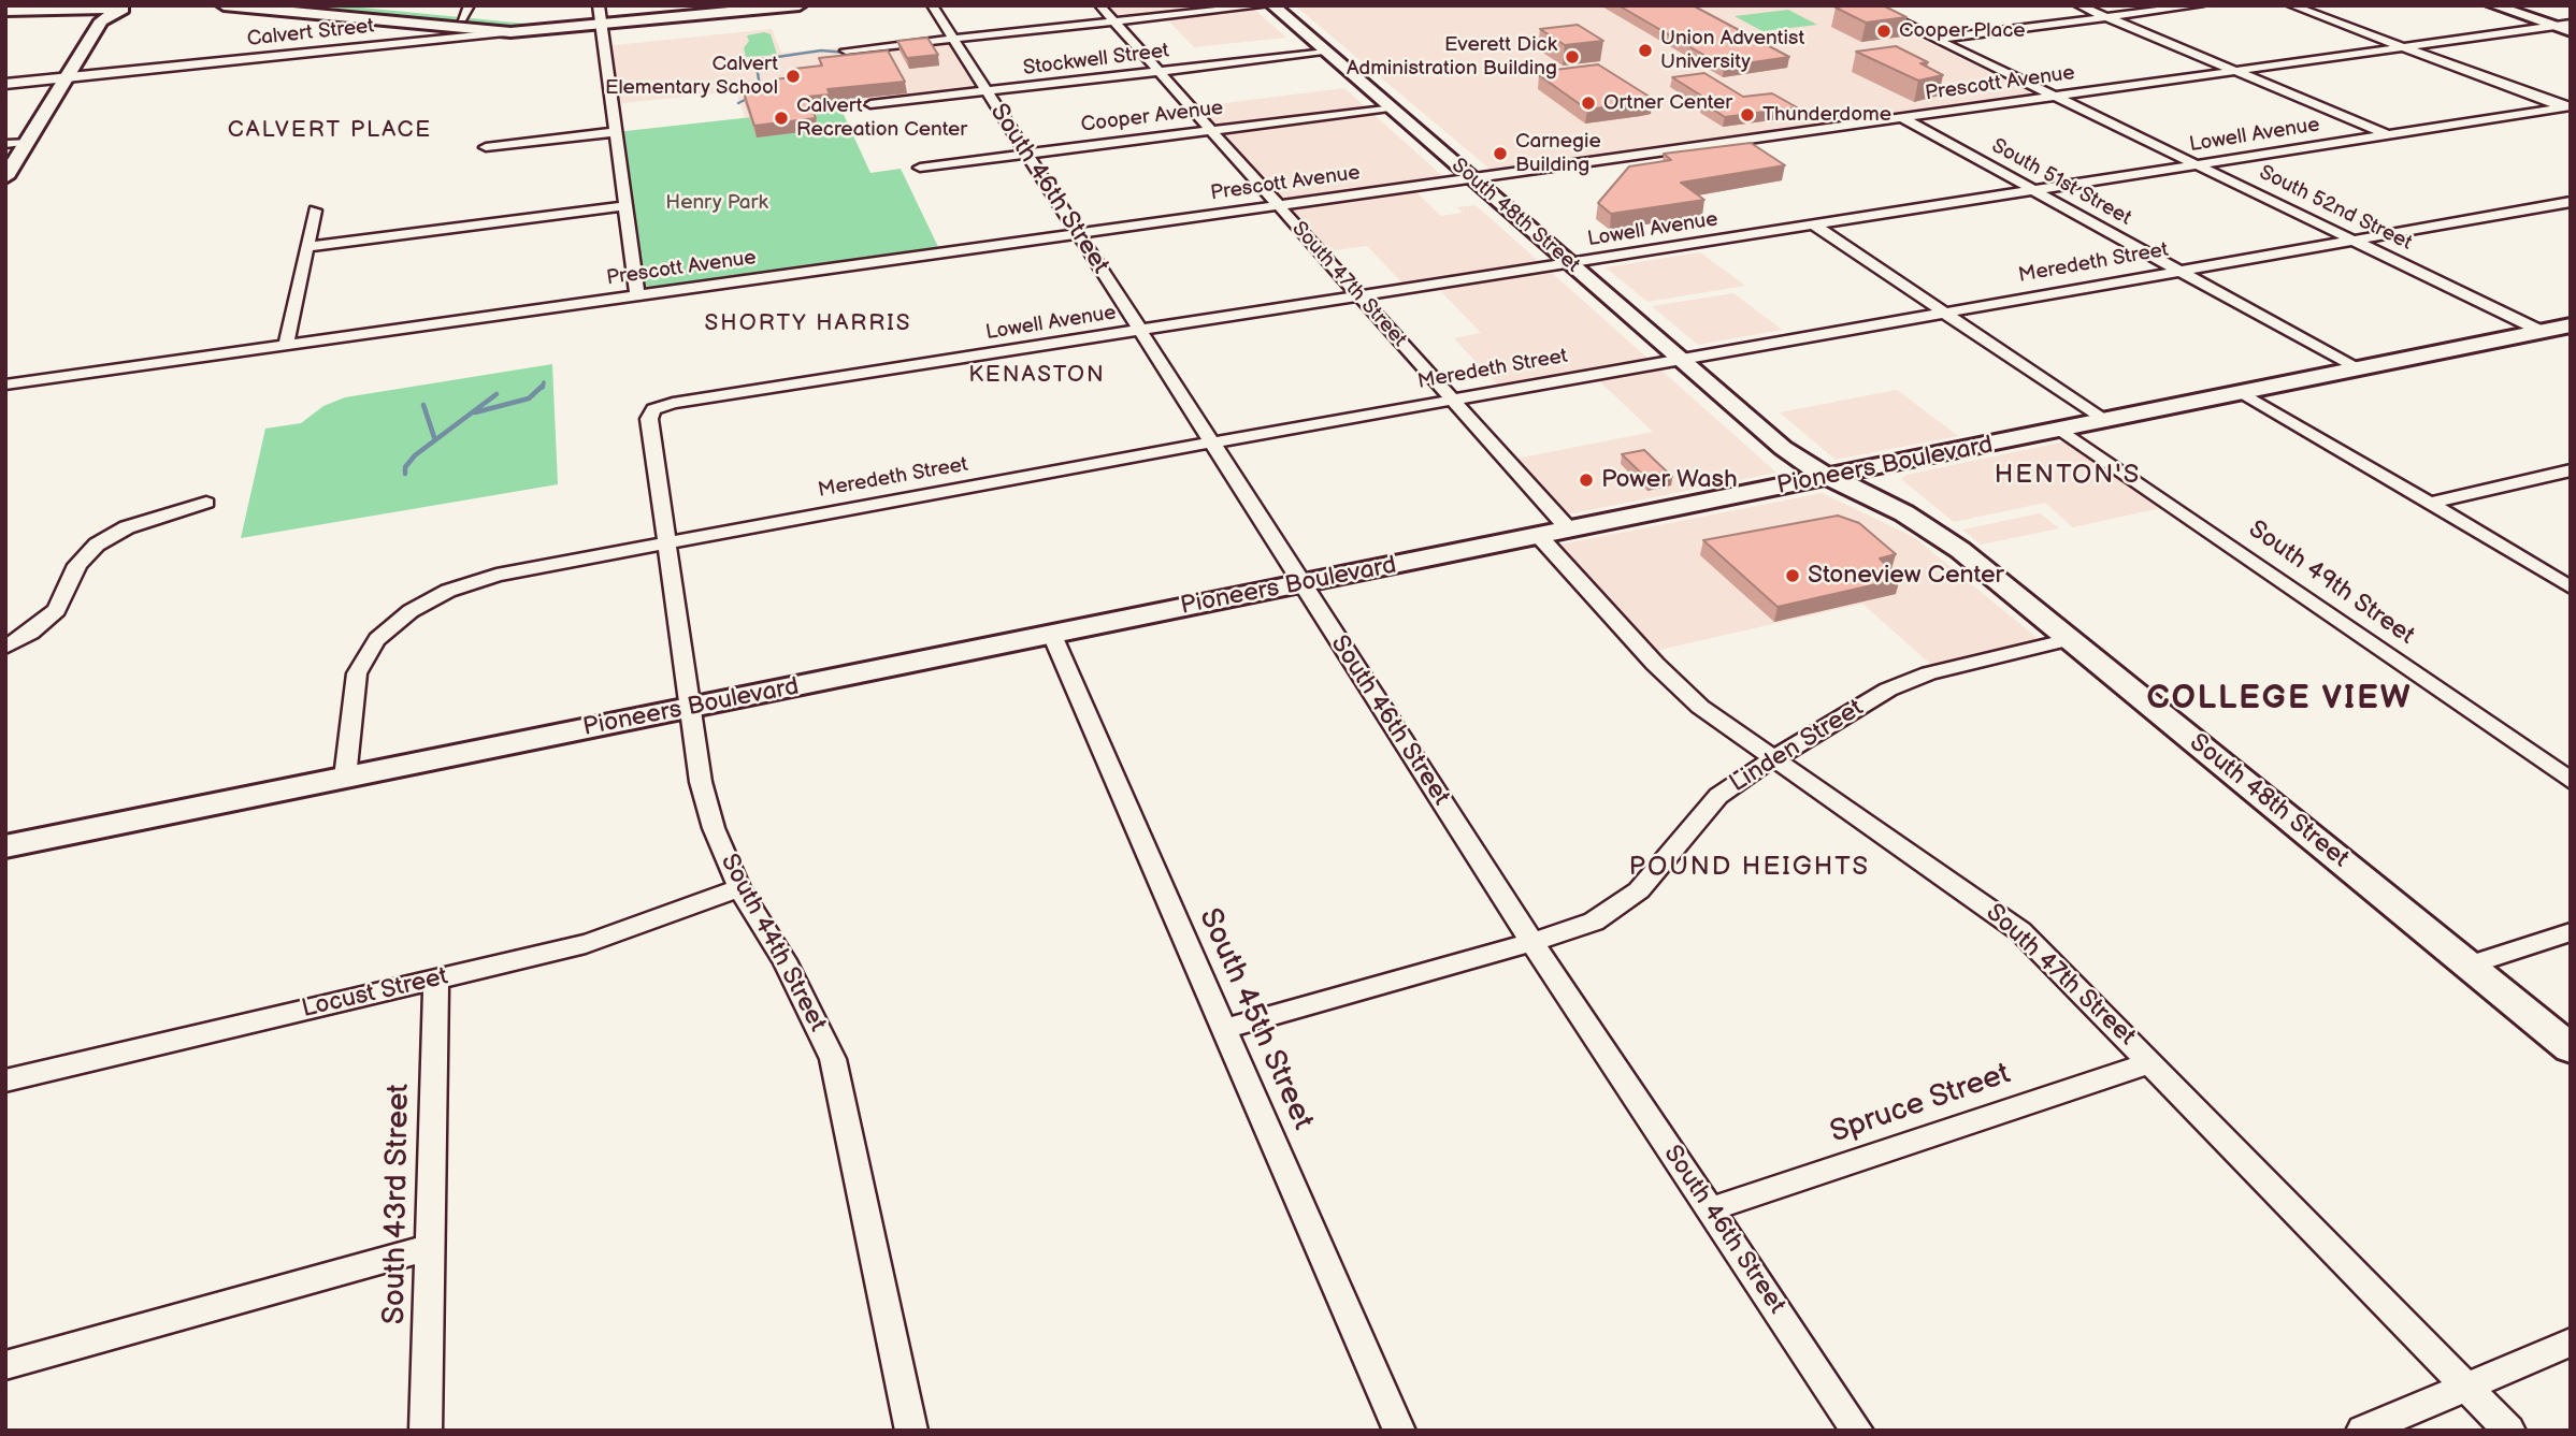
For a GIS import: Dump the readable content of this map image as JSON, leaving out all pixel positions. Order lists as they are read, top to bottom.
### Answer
{
  "streets": {
    "main road": ["Calvert Street", "South 48th Street", "Pioneers Boulevard"],
    "street": [
      "Stockwell Street",
      "Prescott Avenue",
      "Cooper Avenue",
      "Lowell Avenue",
      "South 51st Street",
      "South 46th Street",
      "South 52nd Street",
      "Meredeth Street",
      "South 47th Street",
      "South 49th Street",
      "Linden Street",
      "South 44th Street",
      "Locust Street",
      "South 45th Street",
      "Spruce Street",
      "South 43rd Street"
    ]
  },
  "crossings": [
    ["Stockwell Street", "South 46th Street"],
    ["Stockwell Street", "South 48th Street"],
    ["Stockwell Street", "South 47th Street"],
    ["Prescott Avenue", "South 51st Street"],
    ["Prescott Avenue", "South 46th Street"],
    ["Prescott Avenue", "South 52nd Street"],
    ["Prescott Avenue", "South 48th Street"],
    ["Prescott Avenue", "South 47th Street"],
    ["Cooper Avenue", "South 46th Street"],
    ["Cooper Avenue", "South 48th Street"],
    ["Cooper Avenue", "South 47th Street"],
    ["Lowell Avenue", "South 51st Street"],
    ["Lowell Avenue", "South 46th Street"],
    ["Lowell Avenue", "South 52nd Street"],
    ["Lowell Avenue", "South 48th Street"],
    ["Lowell Avenue", "South 47th Street"],
    ["Lowell Avenue", "South 44th Street"],
    ["South 51st Street", "Meredeth Street"],
    ["South 51st Street", "Pioneers Boulevard"],
    ["South 46th Street", "Meredeth Street"],
    ["South 46th Street", "Pioneers Boulevard"],
    ["South 46th Street", "Linden Street"],
    ["South 46th Street", "Spruce Street"],
    ["South 52nd Street", "Meredeth Street"],
    ["South 52nd Street", "Pioneers Boulevard"],
    ["South 48th Street", "Meredeth Street"],
    ["South 48th Street", "Pioneers Boulevard"],
    ["South 48th Street", "Linden Street"],
    ["Meredeth Street", "South 47th Street"],
    ["Meredeth Street", "Pioneers Boulevard"],
    ["Meredeth Street", "South 44th Street"],
    ["South 47th Street", "Pioneers Boulevard"],
    ["South 47th Street", "Linden Street"],
    ["South 47th Street", "Spruce Street"],
    ["Pioneers Boulevard", "South 49th Street"],
    ["Pioneers Boulevard", "South 44th Street"],
    ["Pioneers Boulevard", "South 45th Street"],
    ["Linden Street", "South 45th Street"],
    ["South 44th Street", "Locust Street"],
    ["Locust Street", "South 43rd Street"]
  ],
  "districts": [
    "CALVERT PLACE",
    "SHORTY HARRIS",
    "KENASTON",
    "HENTON'S",
    "COLLEGE VIEW",
    "POUND HEIGHTS"
  ],
  "parks": ["Henry Park"],
  "places": [
    "Cooper Place",
    "Union Adventist University",
    "Everett Dick Administration Building",
    "Calvert Elementary School",
    "Ortner Center",
    "Thunderdome",
    "Calvert Recreation Center",
    "Carnegie Building",
    "Power Wash",
    "Stoneview Center"
  ]
}
